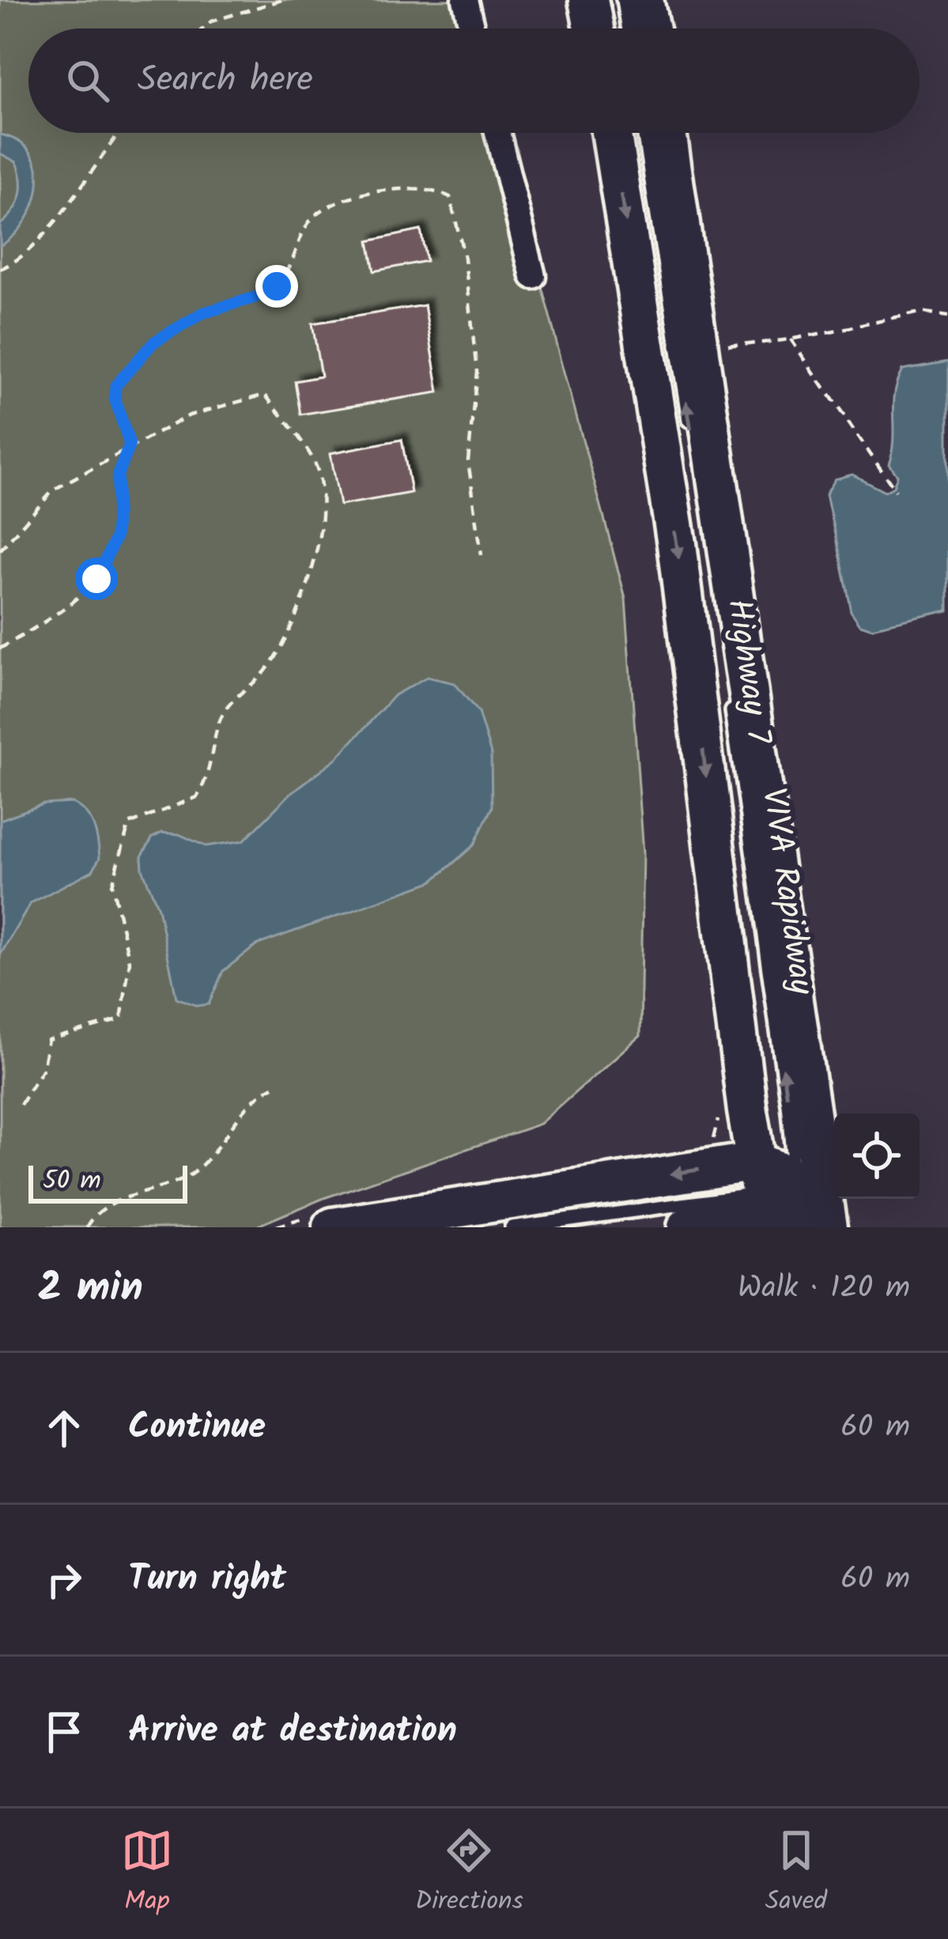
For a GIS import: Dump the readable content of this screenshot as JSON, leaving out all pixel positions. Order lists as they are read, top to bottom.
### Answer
{
  "streets": {
    "main road": ["Highway 7"],
    "lane": ["VIVA Rapidway"]
  },
  "crossings": [
    ["Highway 7", "VIVA Rapidway"]
  ],
  "one_way": ["VIVA Rapidway"],
  "scale_bar": "50 m",
  "page": {
    "search": "Search here",
    "scale": "50 m",
    "heading": ["2 min", "Walk · 120 m"],
    "list": [
      ["Continue", "60 m"],
      ["Turn right", "60 m"],
      "Arrive at destination"
    ],
    "nav": ["Map", "Directions", "Saved"]
  }
}
